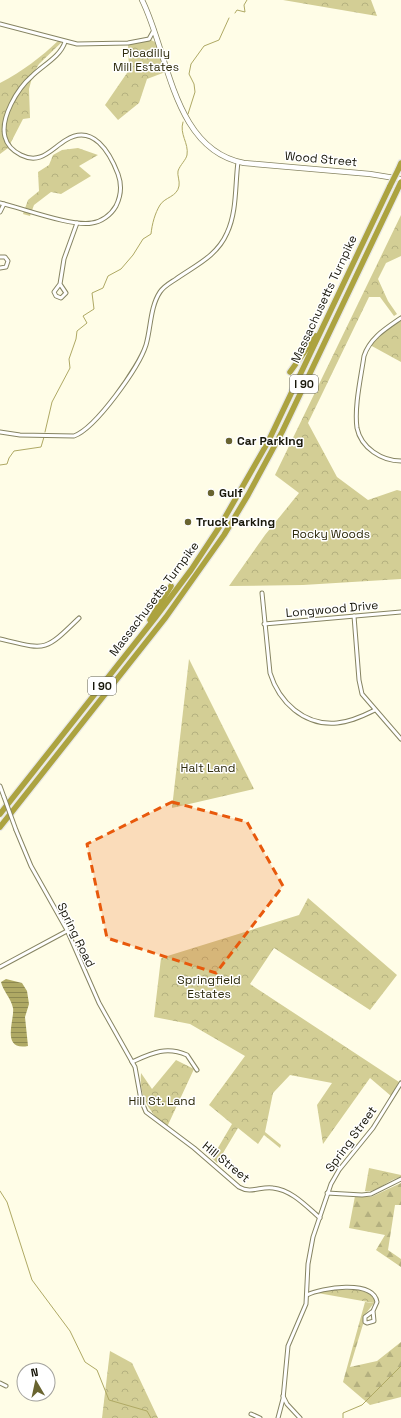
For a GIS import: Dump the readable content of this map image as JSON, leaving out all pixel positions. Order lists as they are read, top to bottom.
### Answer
{
  "streets": {
    "highway": ["Massachusetts Turnpike", "I 90"],
    "main road": ["Wood Street"],
    "street": [
      "Longwood Drive",
      "Spring Road",
      "Spring Street",
      "Hill Street"
    ]
  },
  "crossings": [
    ["Wood Street", "Massachusetts Turnpike"],
    ["Spring Road", "Hill Street"],
    ["Spring Street", "Hill Street"]
  ],
  "parks": [
    "Picadilly Mill Estates",
    "Rocky Woods",
    "Halt Land",
    "Springfield Estates",
    "Hill St. Land"
  ],
  "places": ["Car Parking", "Gulf", "Truck Parking"],
  "north": "top"
}
